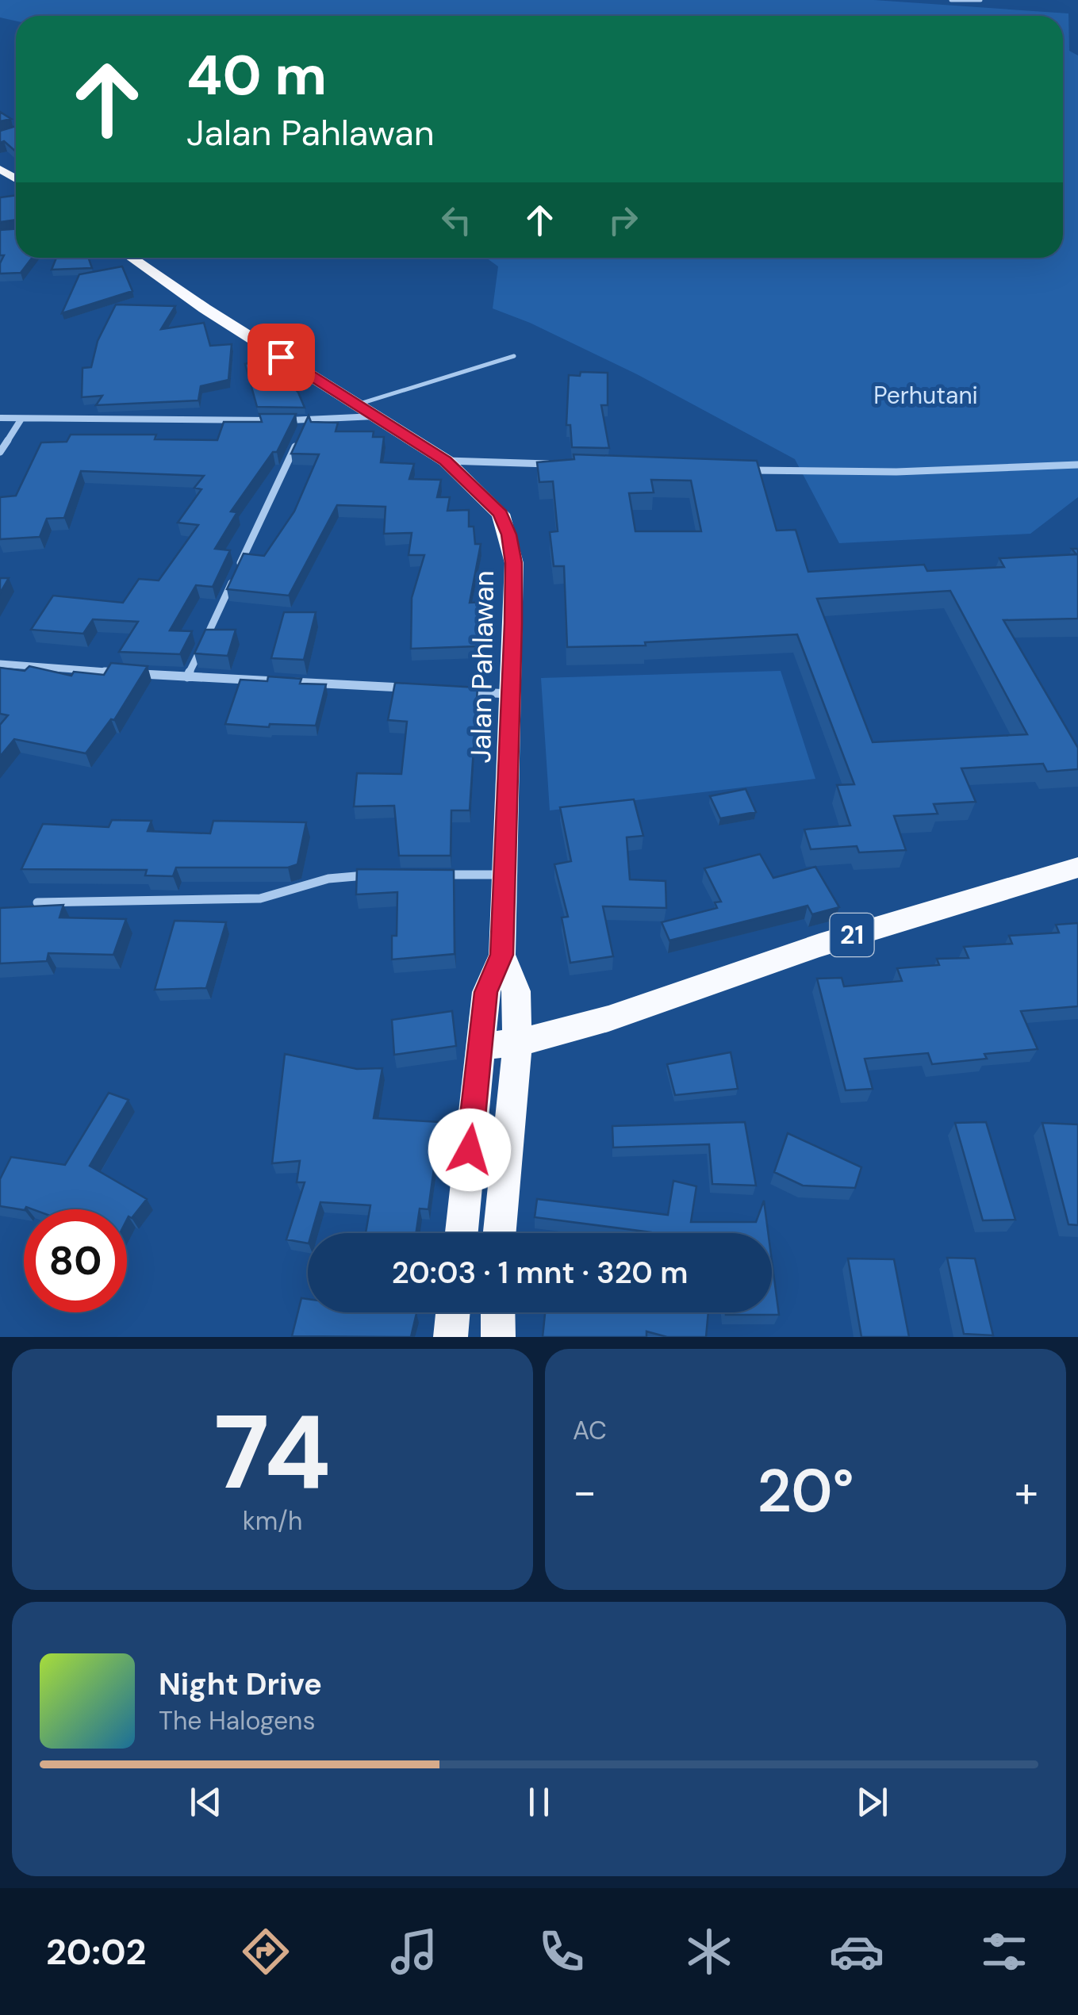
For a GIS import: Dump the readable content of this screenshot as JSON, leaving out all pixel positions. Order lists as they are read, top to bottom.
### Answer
{
  "streets": {
    "highway": ["Jalan Pahlawan", "21"]
  },
  "parks": ["Perhutani"],
  "page": {
    "turn": ["40 m", "Jalan Pahlawan"],
    "limit": "80",
    "trip": "20:03 · 1 mnt · 320 m",
    "tile": [
      ["74", "km/h"],
      "AC"
    ],
    "heat": ["−", "20°", "+"],
    "song": ["Night Drive", "The Halogens"],
    "tabs": "20:02"
  }
}
